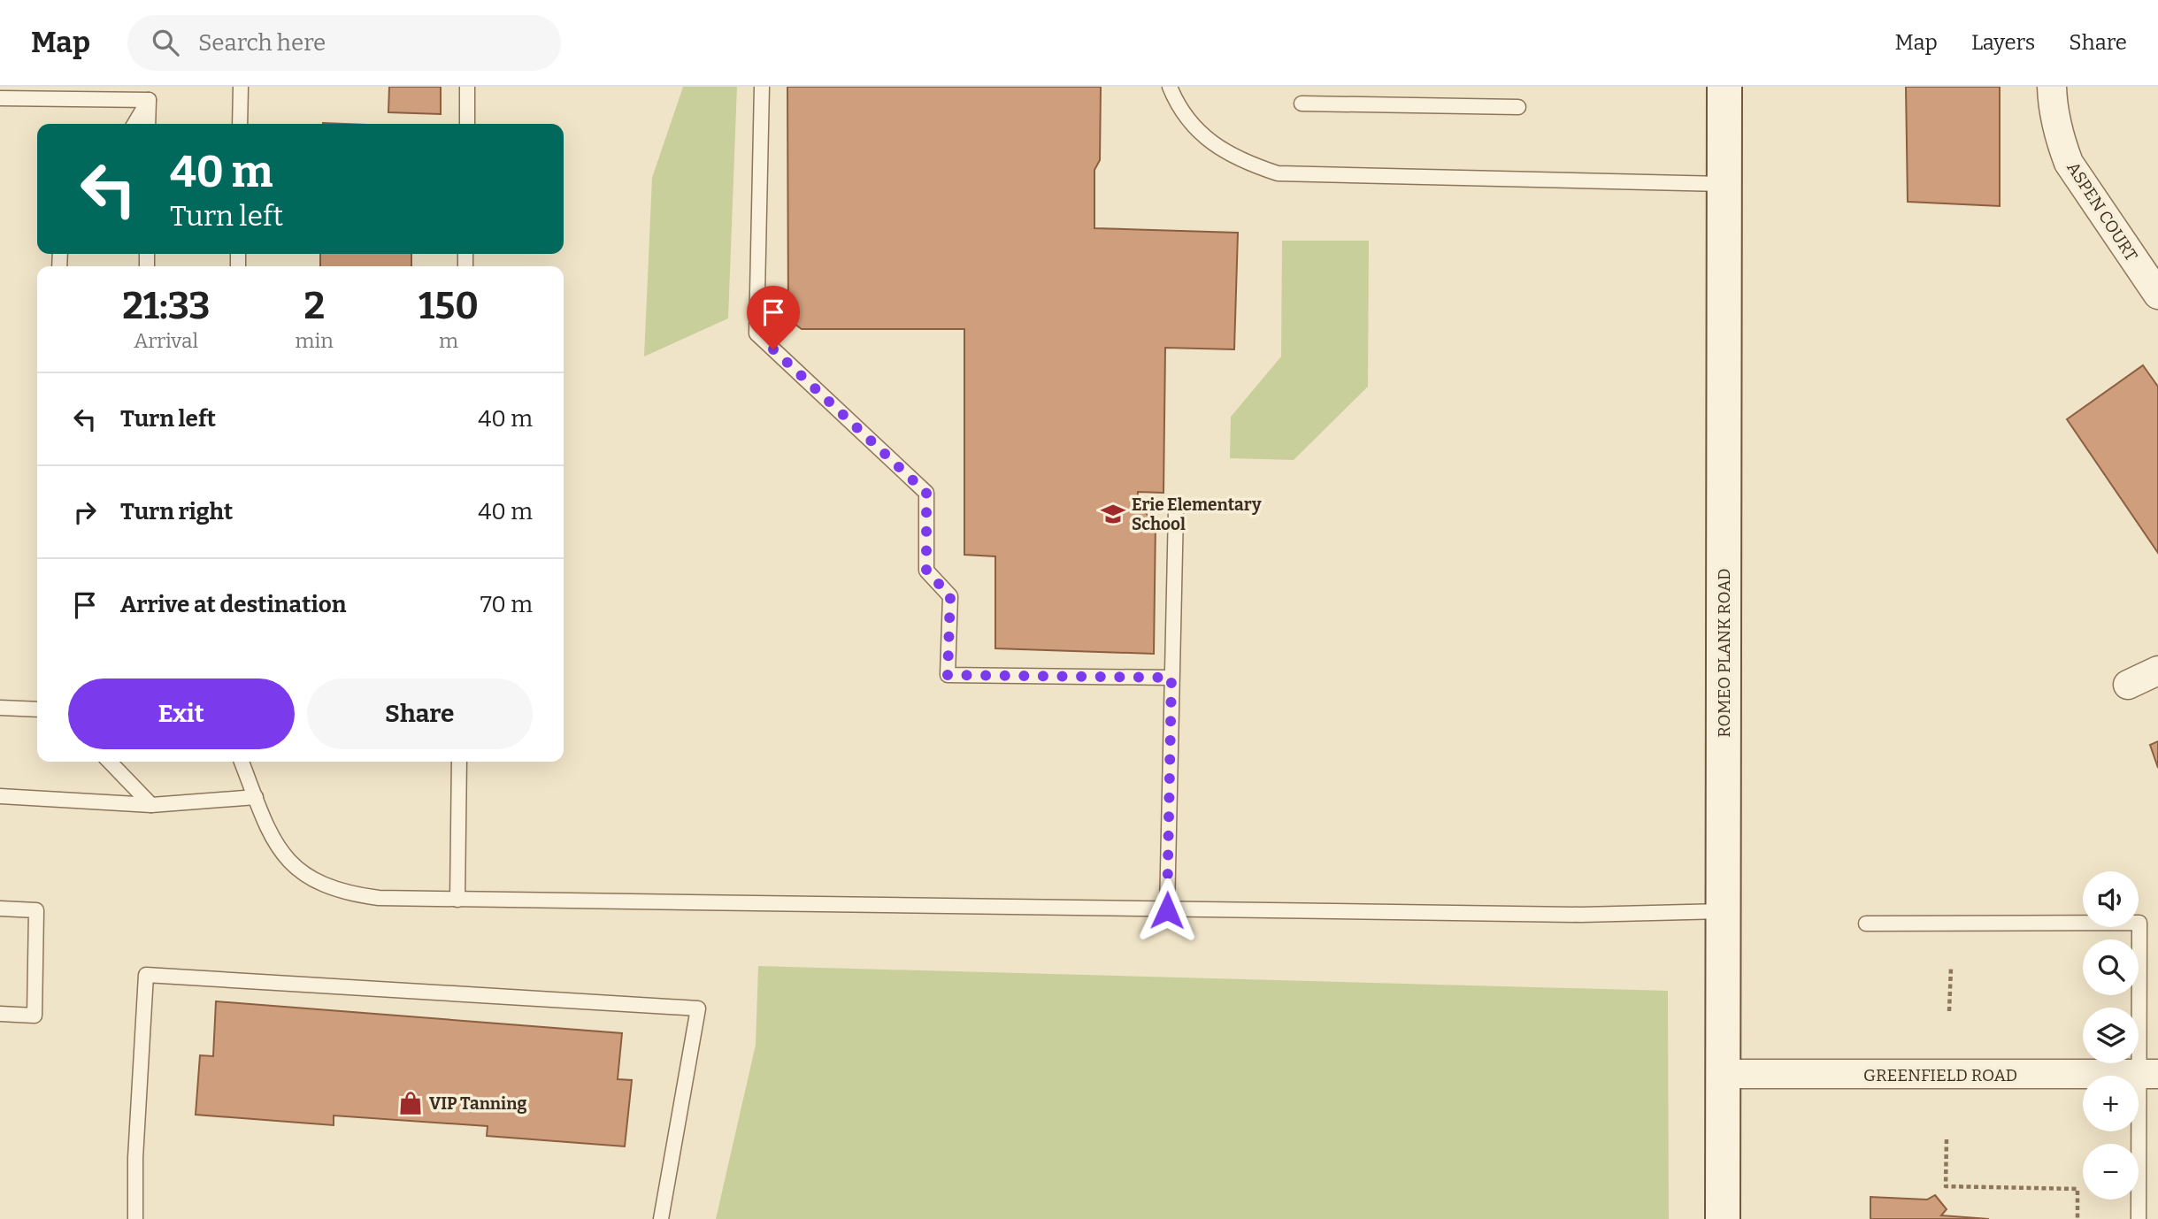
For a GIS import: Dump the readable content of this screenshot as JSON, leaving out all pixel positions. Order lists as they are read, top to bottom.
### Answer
{
  "streets": {
    "street": ["ASPEN COURT", "ROMEO PLANK ROAD", "GREENFIELD ROAD"]
  },
  "crossings": [
    ["ROMEO PLANK ROAD", "GREENFIELD ROAD"]
  ],
  "places": {
    "school or university": ["Erie Elementary School"],
    "shop": ["VIP Tanning"]
  },
  "page": {
    "header": "Map",
    "search": "Search here",
    "nav": ["Map", "Layers", "Share"],
    "turn": ["40 m", "Turn left"],
    "eta": [
      "21:33",
      "Arrival",
      "2",
      "min",
      "150",
      "m"
    ],
    "list": [
      {
        "name": "Turn left",
        "value": "40 m"
      },
      {
        "name": "Turn right",
        "value": "40 m"
      },
      {
        "name": "Arrive at destination",
        "value": "70 m"
      }
    ],
    "buttons": ["Exit", "Share"],
    "map_buttons": ["+", "−"]
  }
}
